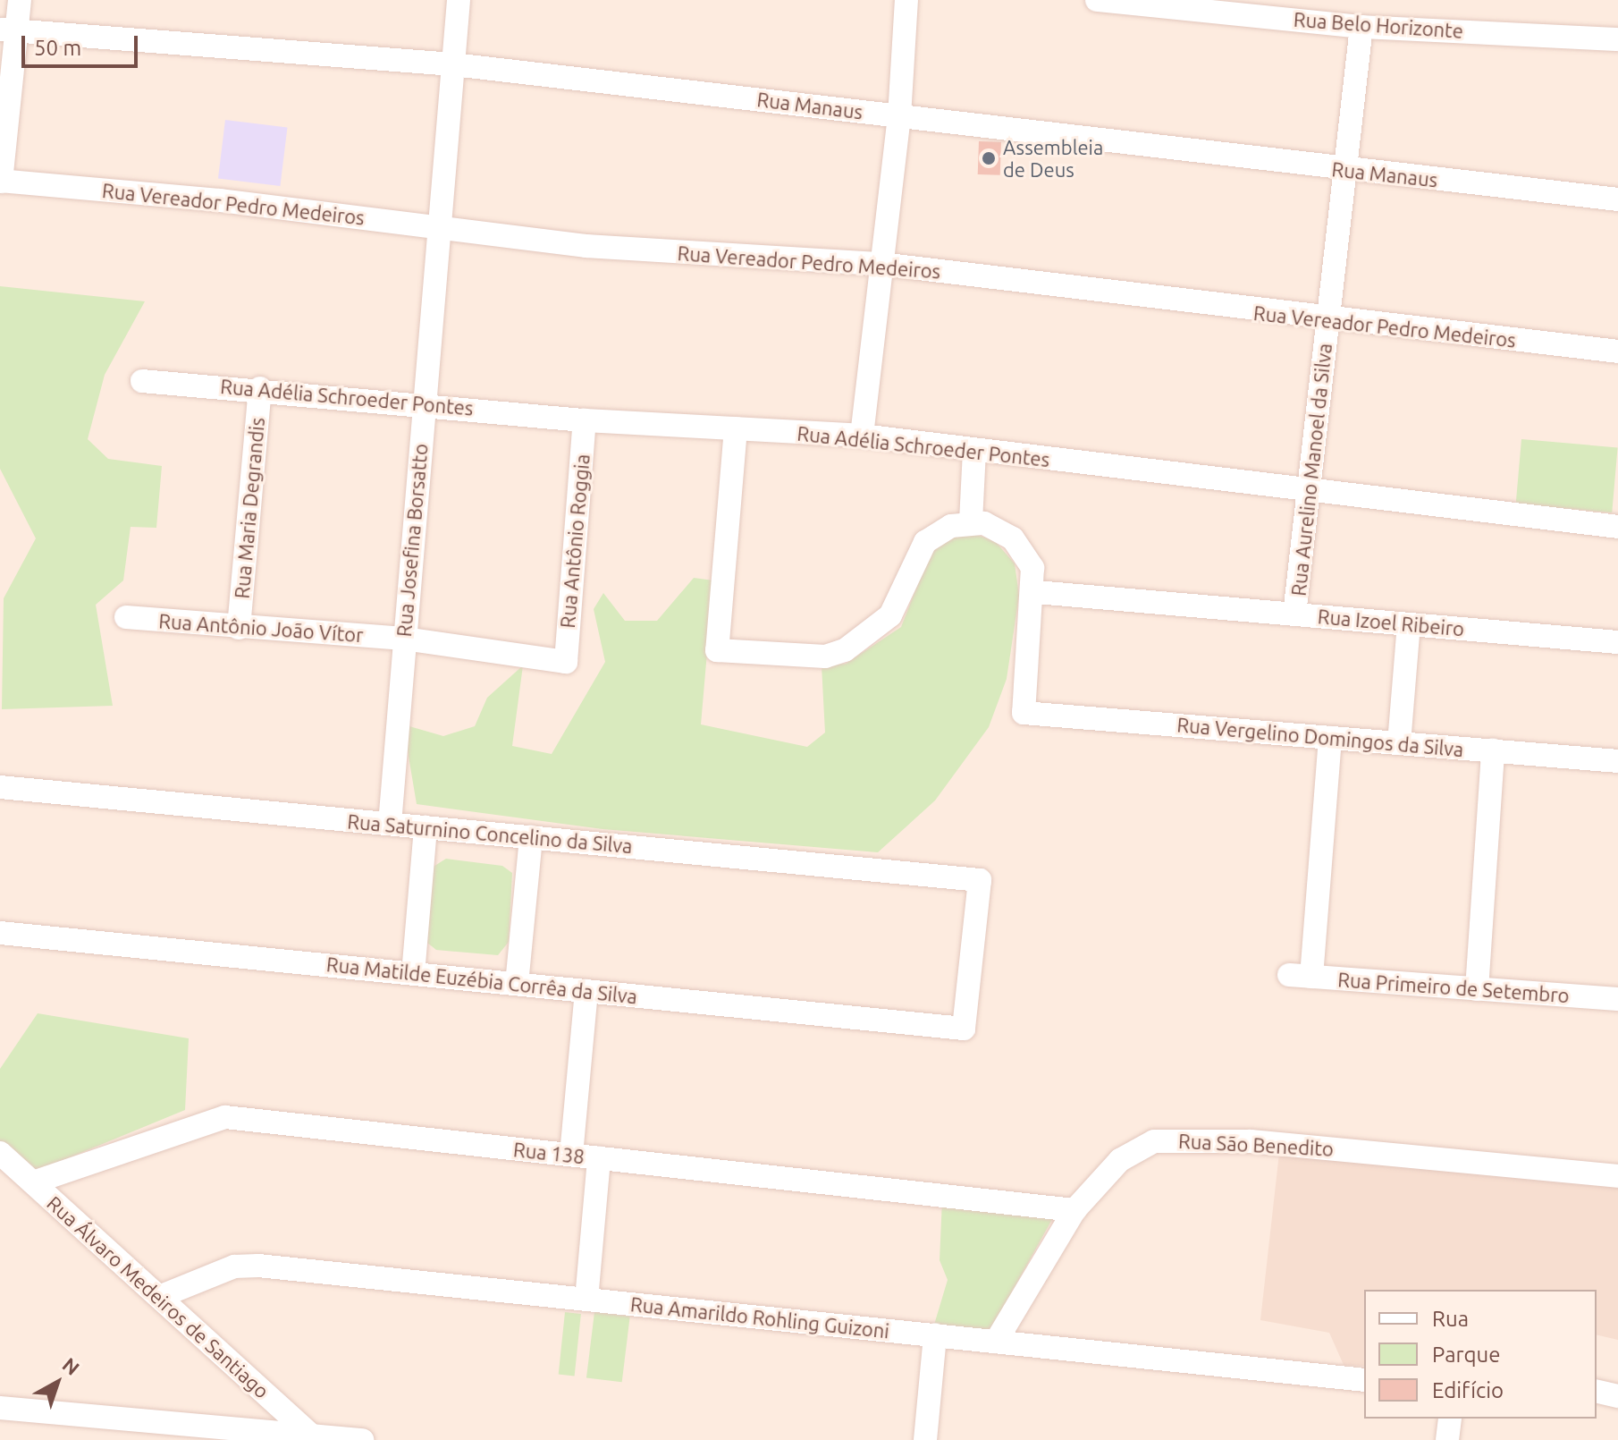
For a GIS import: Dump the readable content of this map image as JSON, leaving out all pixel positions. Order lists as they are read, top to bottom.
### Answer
{
  "streets": {
    "street": [
      "Rua Belo Horizonte",
      "Rua Manaus",
      "Rua Vereador Pedro Medeiros",
      "Rua Adélia Schroeder Pontes",
      "Rua Aurelino Manoel da Silva",
      "Rua Maria Degrandis",
      "Rua Josefina Borsatto",
      "Rua Antônio Roggia",
      "Rua Izoel Ribeiro",
      "Rua Antônio João Vítor",
      "Rua Vergelino Domingos da Silva",
      "Rua Saturnino Concelino da Silva",
      "Rua Matilde Euzébia Corrêa da Silva",
      "Rua Primeiro de Setembro",
      "Rua São Benedito",
      "Rua 138",
      "Rua Álvaro Medeiros de Santiago",
      "Rua Amarildo Rohling Guizoni"
    ]
  },
  "crossings": [
    ["Rua Belo Horizonte", "Rua Aurelino Manoel da Silva"],
    ["Rua Manaus", "Rua Aurelino Manoel da Silva"],
    ["Rua Manaus", "Rua Josefina Borsatto"],
    ["Rua Vereador Pedro Medeiros", "Rua Aurelino Manoel da Silva"],
    ["Rua Vereador Pedro Medeiros", "Rua Josefina Borsatto"],
    ["Rua Adélia Schroeder Pontes", "Rua Aurelino Manoel da Silva"],
    ["Rua Adélia Schroeder Pontes", "Rua Maria Degrandis"],
    ["Rua Adélia Schroeder Pontes", "Rua Josefina Borsatto"],
    ["Rua Adélia Schroeder Pontes", "Rua Antônio Roggia"],
    ["Rua Aurelino Manoel da Silva", "Rua Izoel Ribeiro"],
    ["Rua Maria Degrandis", "Rua Antônio João Vítor"],
    ["Rua Josefina Borsatto", "Rua Antônio João Vítor"],
    ["Rua Josefina Borsatto", "Rua Saturnino Concelino da Silva"],
    ["Rua Antônio Roggia", "Rua Antônio João Vítor"],
    ["Rua Izoel Ribeiro", "Rua Vergelino Domingos da Silva"],
    ["Rua Vergelino Domingos da Silva", "Rua Primeiro de Setembro"],
    ["Rua Saturnino Concelino da Silva", "Rua Matilde Euzébia Corrêa da Silva"],
    ["Rua São Benedito", "Rua 138"],
    ["Rua São Benedito", "Rua Amarildo Rohling Guizoni"],
    ["Rua 138", "Rua Álvaro Medeiros de Santiago"],
    ["Rua Álvaro Medeiros de Santiago", "Rua Amarildo Rohling Guizoni"]
  ],
  "places": ["Assembleia de Deus"],
  "legend": ["Rua", "Parque", "Edifício"],
  "scale_bar": "50 m",
  "north": "top right"
}
